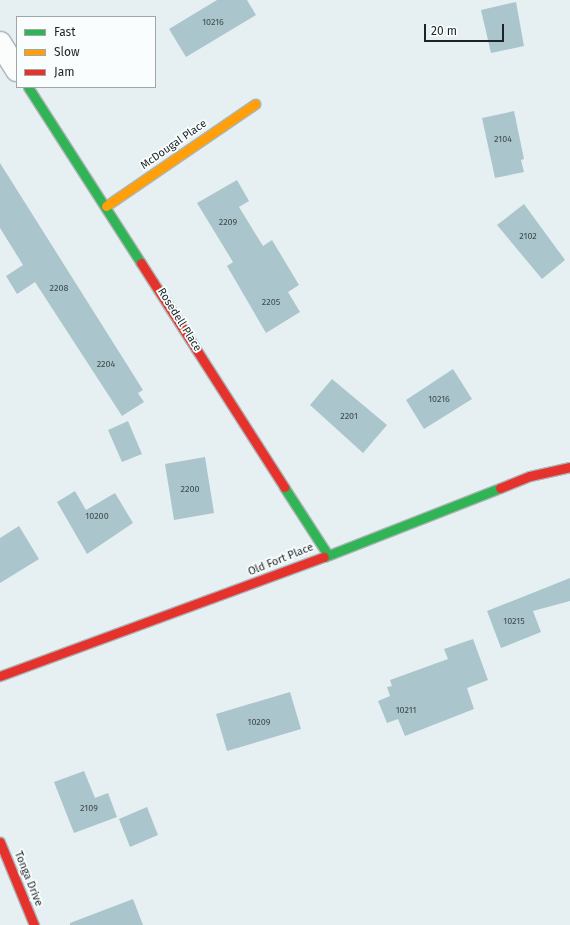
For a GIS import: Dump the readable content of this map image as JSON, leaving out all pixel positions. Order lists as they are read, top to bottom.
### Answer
{
  "streets": {
    "street": [
      "McDougal Place",
      "Rosedell Place",
      "Old Fort Place",
      "Tonga Drive"
    ]
  },
  "crossings": [
    ["McDougal Place", "Rosedell Place"],
    ["Rosedell Place", "Old Fort Place"]
  ],
  "house_numbers": [
    "10216",
    "2104",
    "2209",
    "2102",
    "2208",
    "2205",
    "2204",
    "10216",
    "2201",
    "2200",
    "10200",
    "10215",
    "10211",
    "10209",
    "2109"
  ],
  "legend": ["Fast", "Slow", "Jam"],
  "scale_bar": "20 m"
}
